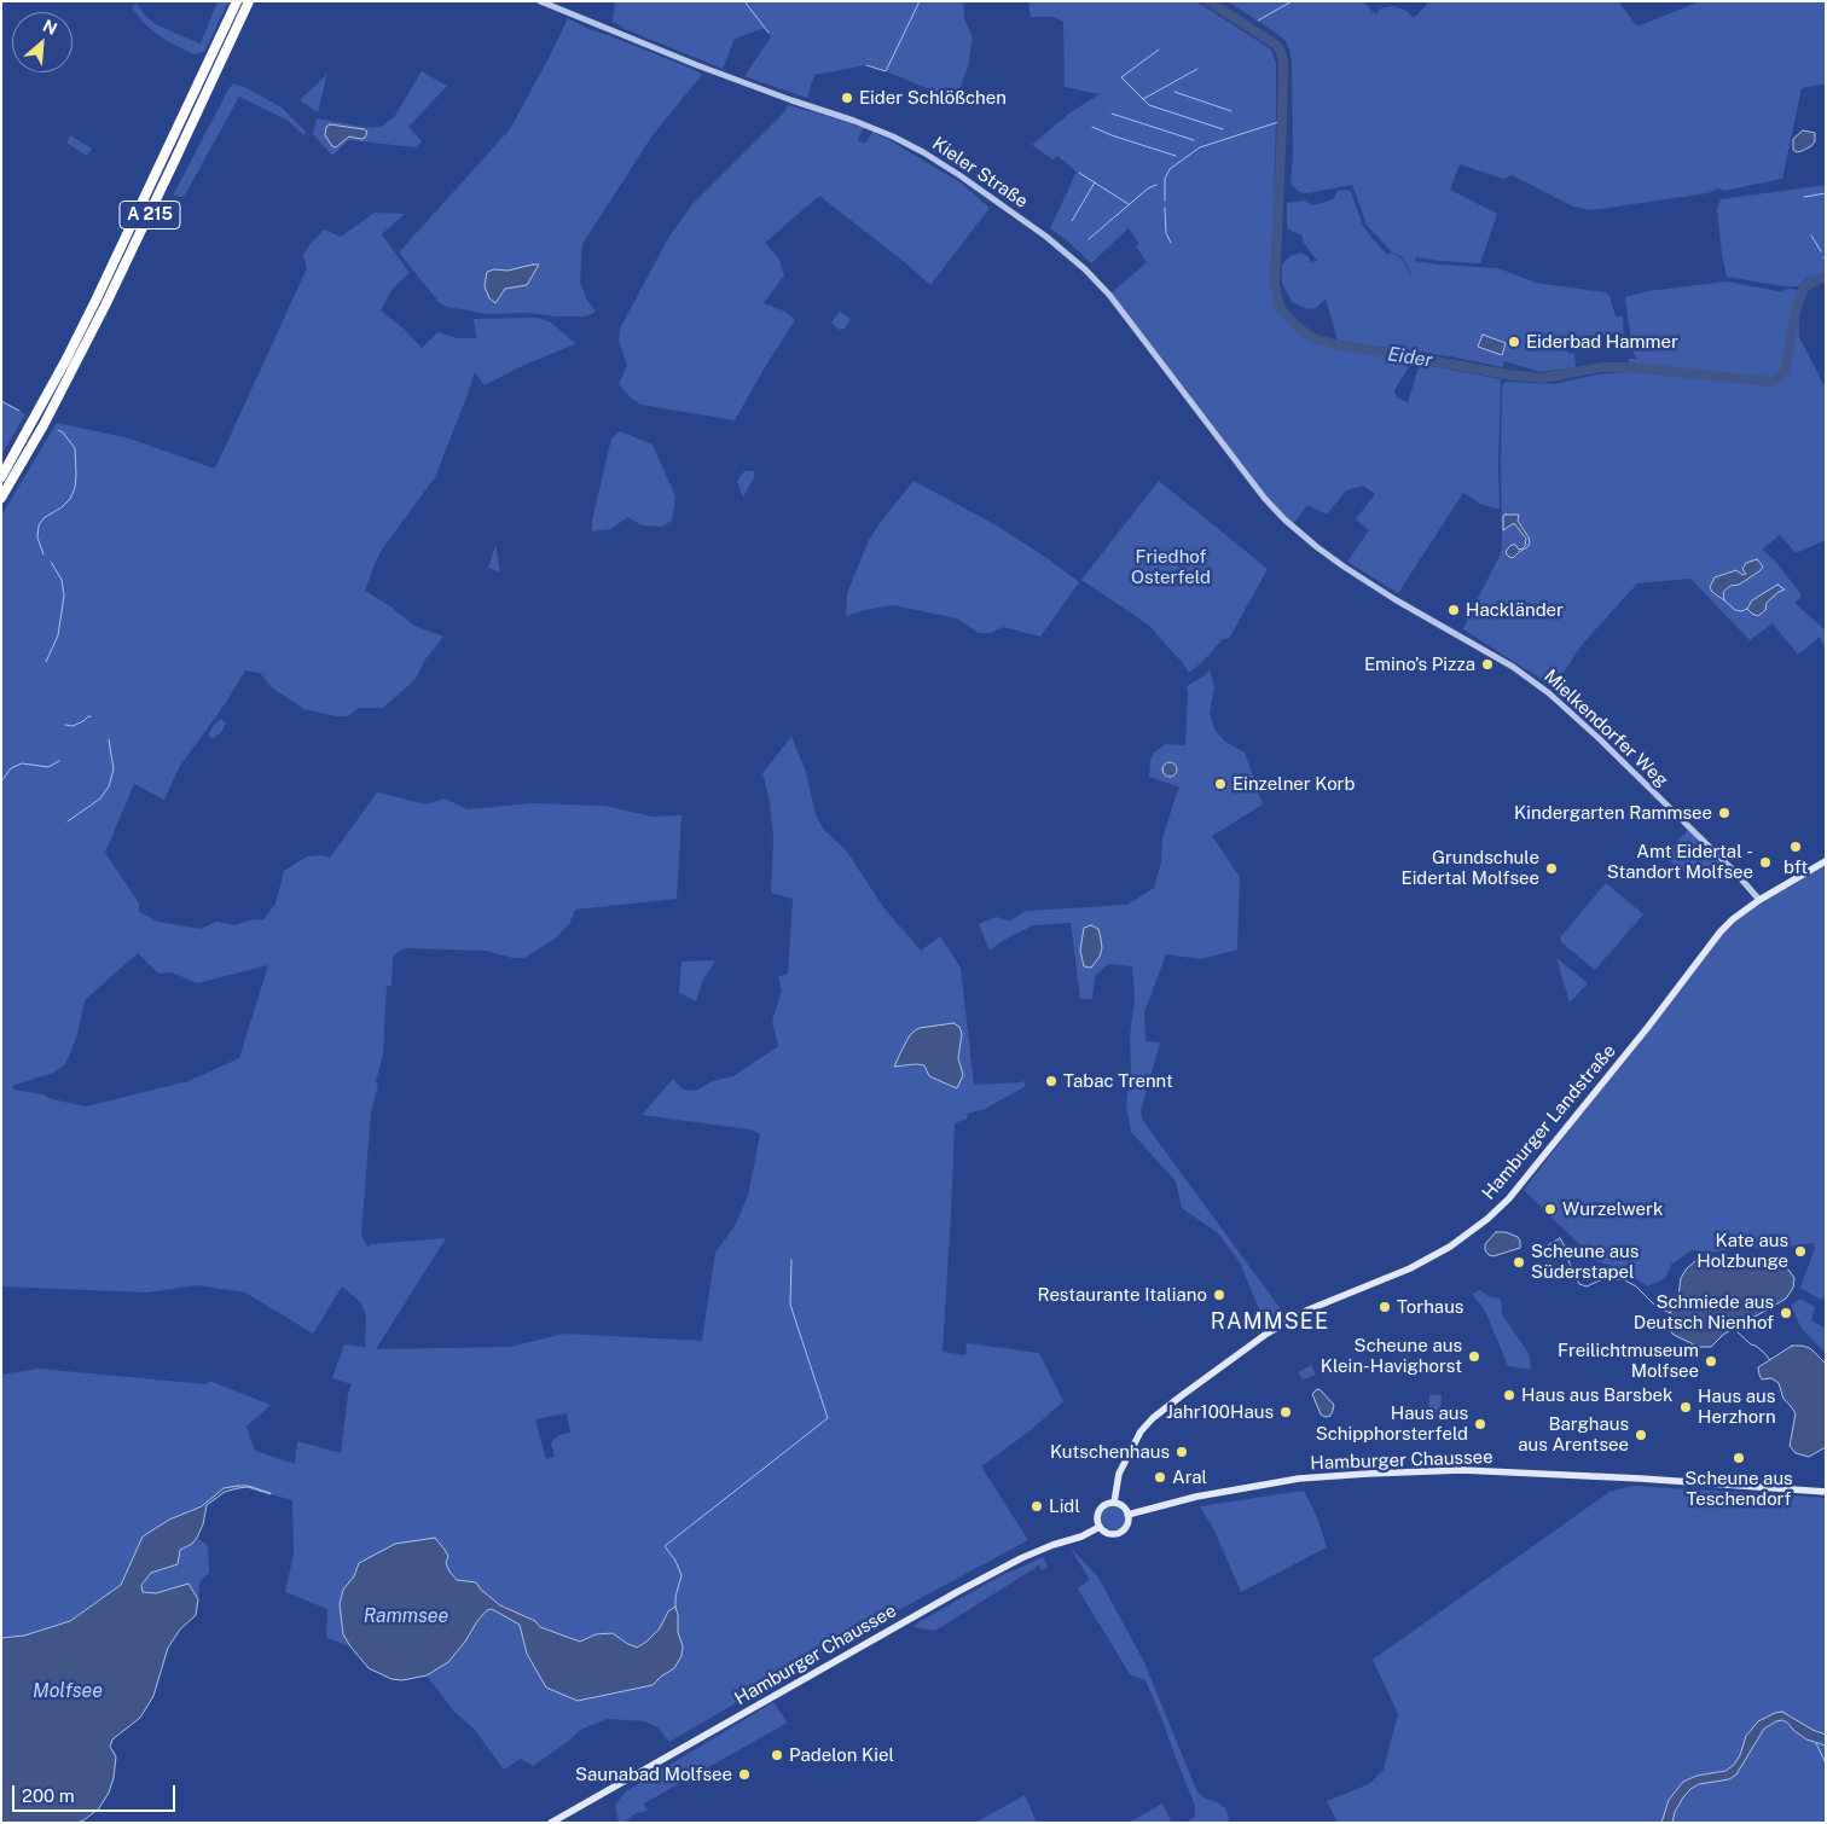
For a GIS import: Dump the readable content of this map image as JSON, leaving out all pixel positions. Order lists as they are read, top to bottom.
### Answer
{
  "streets": {
    "highway": ["A 215"],
    "main road": ["Hamburger Landstraße", "Hamburger Chaussee"],
    "street": ["Kieler Straße", "Mielkendorfer Weg"]
  },
  "crossings": [
    ["Kieler Straße", "Mielkendorfer Weg"],
    ["Mielkendorfer Weg", "Hamburger Landstraße"],
    ["Hamburger Landstraße", "Hamburger Chaussee"]
  ],
  "districts": ["RAMMSEE"],
  "water": ["Eider", "Rammsee", "Molfsee"],
  "parks": ["Friedhof Osterfeld"],
  "places": [
    "Eider Schlößchen",
    "Eiderbad Hammer",
    "Hackländer",
    "Emino's Pizza",
    "Einzelner Korb",
    "Kindergarten Rammsee",
    "bft",
    "Amt Eidertal - Standort Molfsee",
    "Grundschule Eidertal Molfsee",
    "Tabac Trennt",
    "Wurzelwerk",
    "Kate aus Holzbunge",
    "Scheune aus Süderstapel",
    "Restaurante Italiano",
    "Torhaus",
    "Schmiede aus Deutsch Nienhof",
    "Scheune aus Klein-Havighorst",
    "Freilichtmuseum Molfsee",
    "Haus aus Barsbek",
    "Haus aus Herzhorn",
    "Jahr100Haus",
    "Haus aus Schipphorsterfeld",
    "Barghaus aus Arentsee",
    "Kutschenhaus",
    "Scheune aus Teschendorf",
    "Aral",
    "Lidl",
    "Padelon Kiel",
    "Saunabad Molfsee"
  ],
  "scale_bar": "200 m",
  "north": "top right"
}
